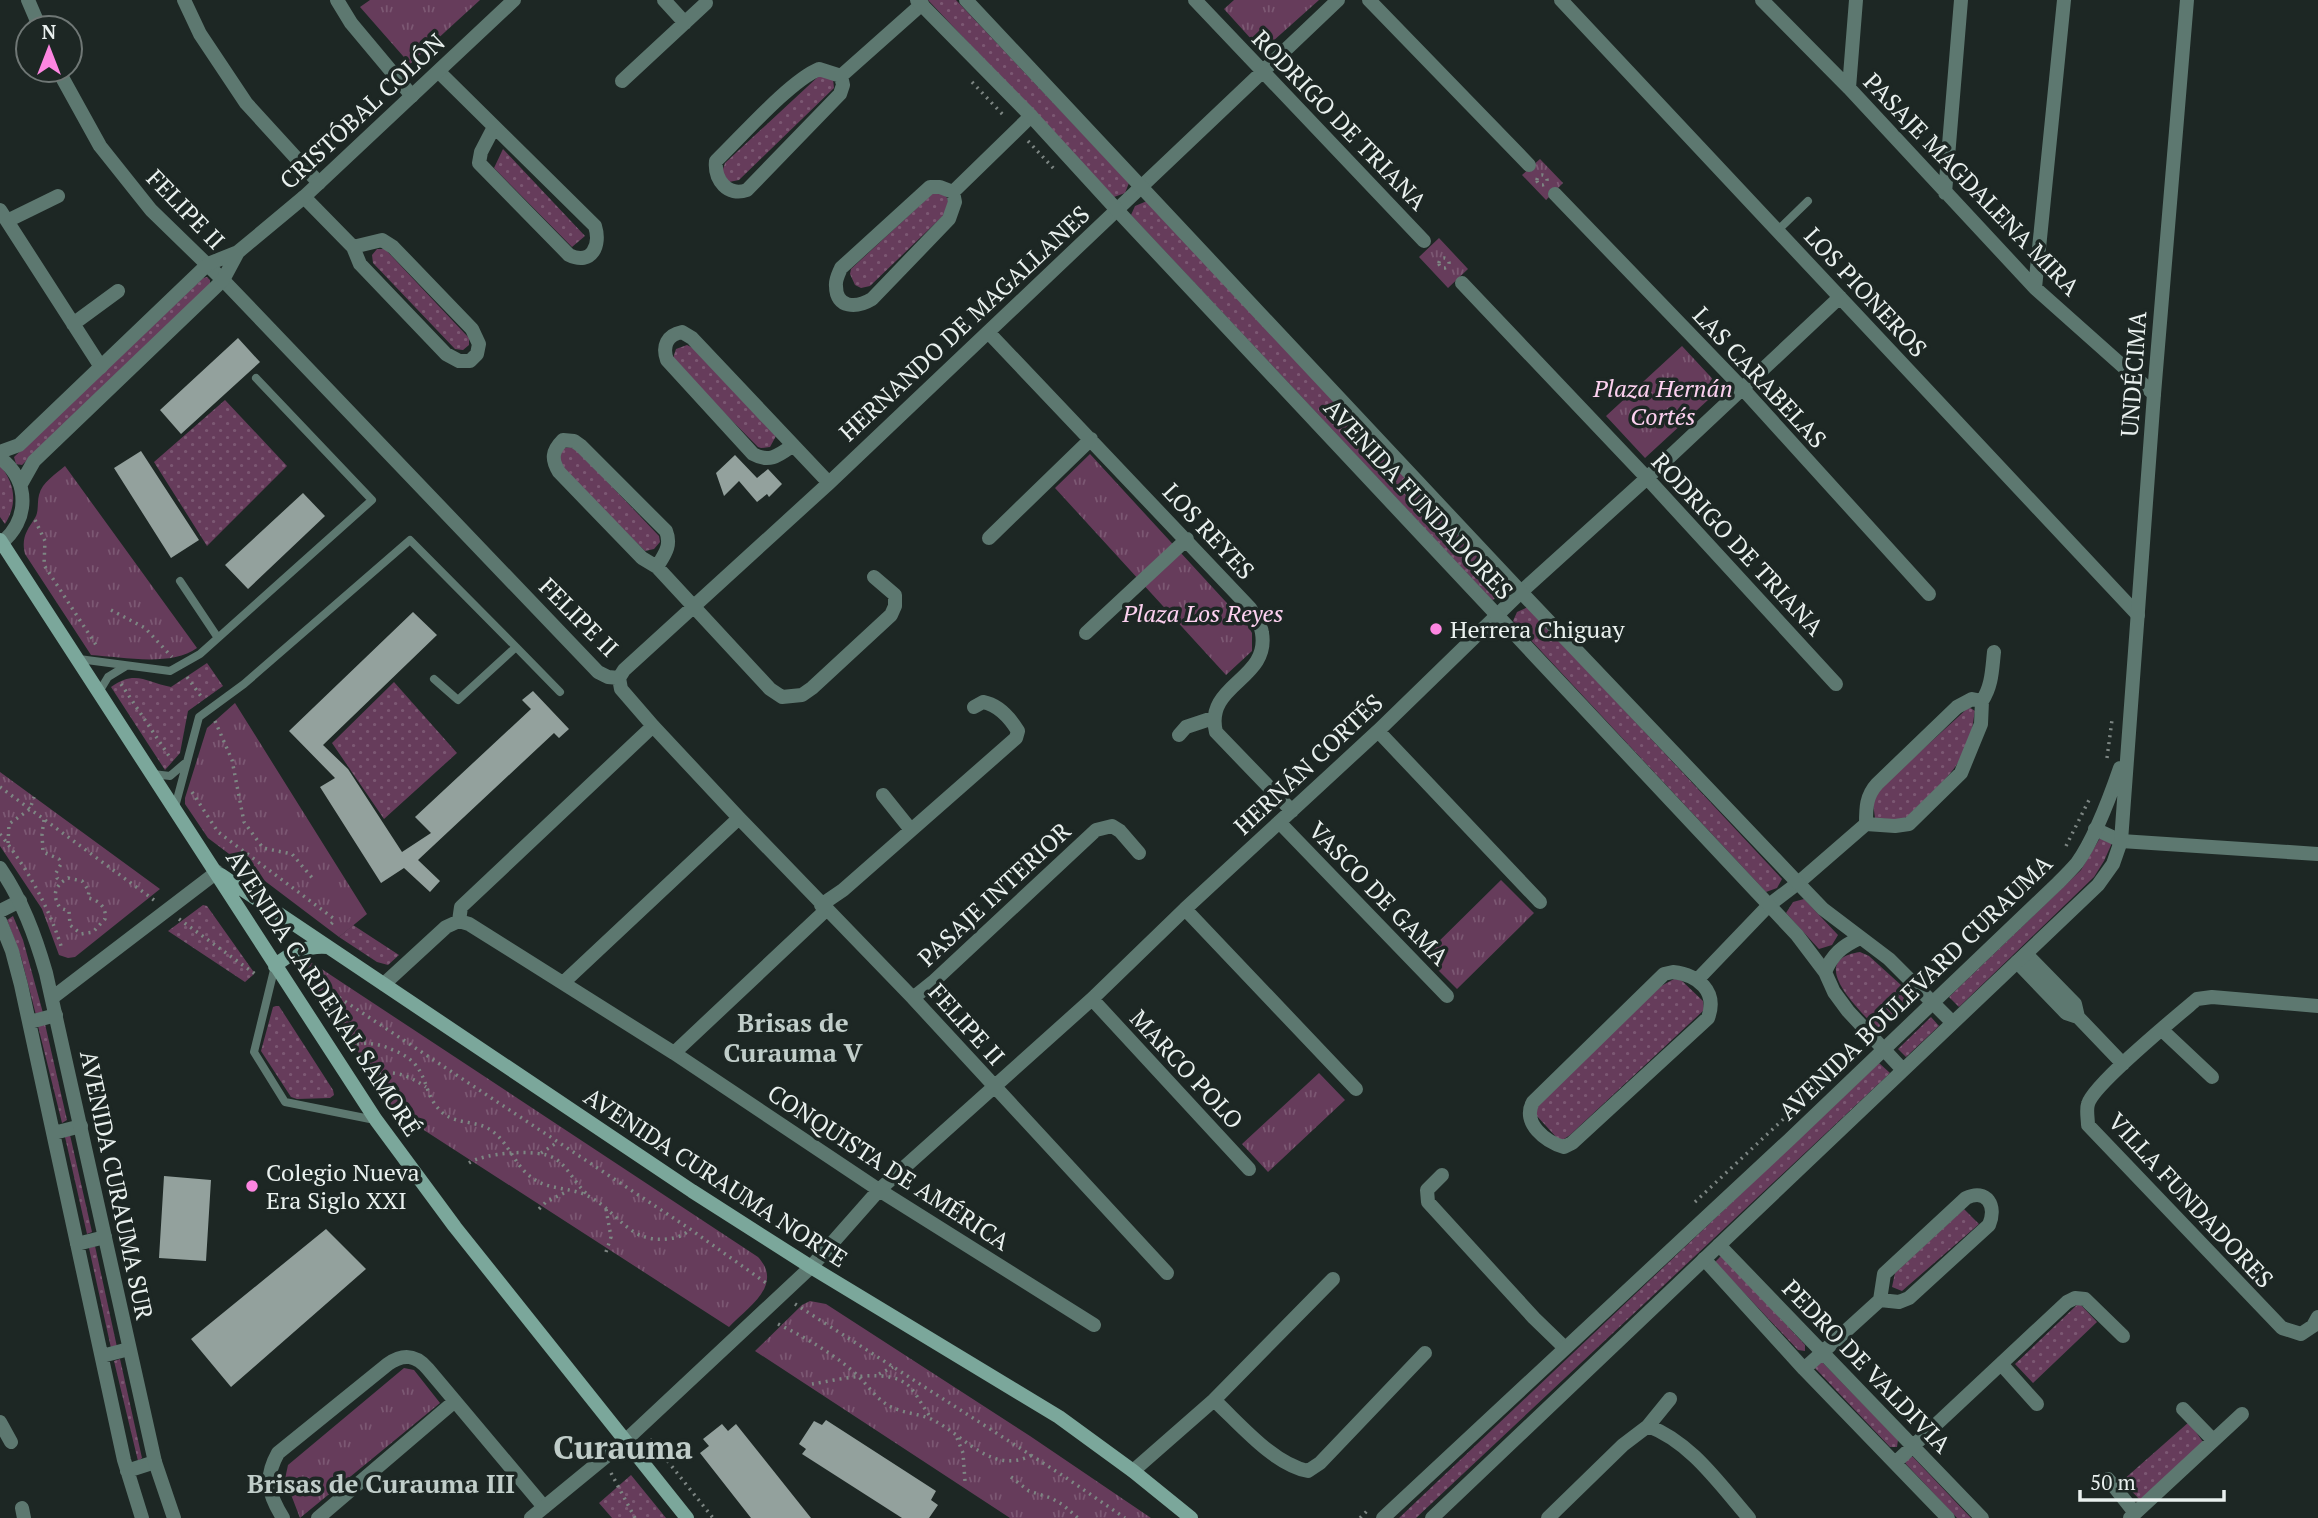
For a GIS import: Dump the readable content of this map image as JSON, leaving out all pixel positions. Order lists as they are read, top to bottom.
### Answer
{
  "streets": {
    "main road": ["AVENIDA CARDENAL SAMORÉ", "AVENIDA CURAUMA NORTE"],
    "street": [
      "CRISTÓBAL COLÓN",
      "RODRIGO DE TRIANA",
      "PASAJE MAGDALENA MIRA",
      "FELIPE II",
      "LOS PIONEROS",
      "HERNANDO DE MAGALLANES",
      "UNDÉCIMA",
      "LAS CARABELAS",
      "AVENIDA FUNDADORES",
      "LOS REYES",
      "HERNÁN CORTÉS",
      "VASCO DE GAMA",
      "PASAJE INTERIOR",
      "AVENIDA BOULEVARD CURAUMA",
      "MARCO POLO",
      "CONQUISTA DE AMÉRICA",
      "AVENIDA CURAUMA SUR",
      "VILLA FUNDADORES",
      "PEDRO DE VALDIVIA"
    ]
  },
  "crossings": [
    ["CRISTÓBAL COLÓN", "FELIPE II"],
    ["RODRIGO DE TRIANA", "HERNANDO DE MAGALLANES"],
    ["RODRIGO DE TRIANA", "HERNÁN CORTÉS"],
    ["PASAJE MAGDALENA MIRA", "UNDÉCIMA"],
    ["FELIPE II", "HERNANDO DE MAGALLANES"],
    ["FELIPE II", "HERNÁN CORTÉS"],
    ["FELIPE II", "PASAJE INTERIOR"],
    ["LOS PIONEROS", "UNDÉCIMA"],
    ["LOS PIONEROS", "HERNÁN CORTÉS"],
    ["HERNANDO DE MAGALLANES", "AVENIDA FUNDADORES"],
    ["HERNANDO DE MAGALLANES", "LOS REYES"],
    ["UNDÉCIMA", "AVENIDA BOULEVARD CURAUMA"],
    ["LAS CARABELAS", "HERNÁN CORTÉS"],
    ["AVENIDA FUNDADORES", "HERNÁN CORTÉS"],
    ["AVENIDA FUNDADORES", "AVENIDA BOULEVARD CURAUMA"],
    ["HERNÁN CORTÉS", "VASCO DE GAMA"],
    ["HERNÁN CORTÉS", "AVENIDA CARDENAL SAMORÉ"],
    ["HERNÁN CORTÉS", "MARCO POLO"],
    ["HERNÁN CORTÉS", "CONQUISTA DE AMÉRICA"],
    ["HERNÁN CORTÉS", "AVENIDA CURAUMA NORTE"],
    ["AVENIDA BOULEVARD CURAUMA", "PEDRO DE VALDIVIA"],
    ["AVENIDA CARDENAL SAMORÉ", "AVENIDA CURAUMA NORTE"]
  ],
  "districts": ["Brisas de Curauma V", "Curauma", "Brisas de Curauma III"],
  "parks": ["Plaza Hernán Cortés", "Plaza Los Reyes"],
  "places": ["Herrera Chiguay", "Colegio Nueva Era Siglo XXI"],
  "scale_bar": "50 m",
  "north": "top"
}
